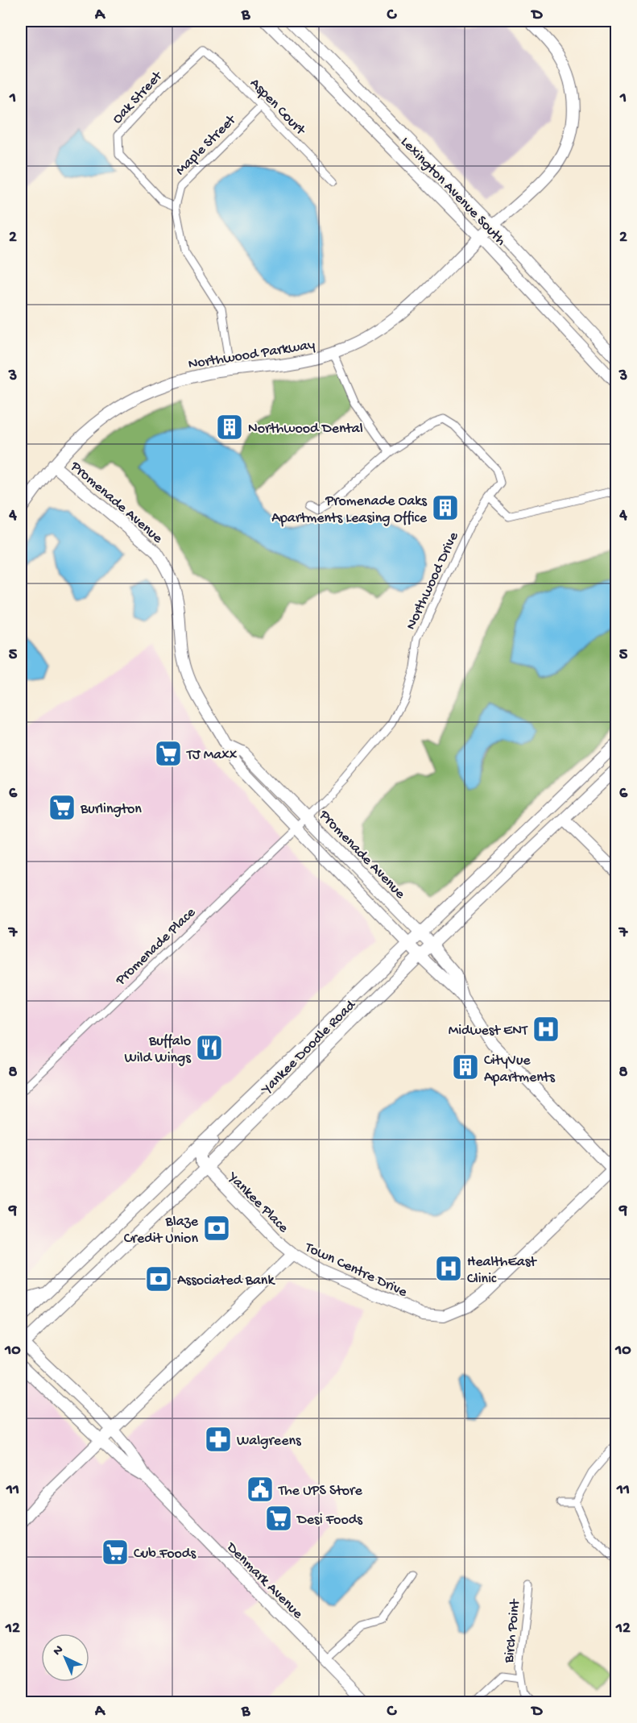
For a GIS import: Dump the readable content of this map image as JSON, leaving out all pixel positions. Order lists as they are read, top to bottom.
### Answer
{
  "streets": {
    "street": [
      "Oak Street",
      "Aspen Court",
      "Maple Street",
      "Lexington Avenue South",
      "Northwood Parkway",
      "Promenade Avenue",
      "Northwood Drive",
      "Promenade Place",
      "Yankee Doodle Road",
      "Yankee Place",
      "Town Centre Drive",
      "Denmark Avenue",
      "Birch Point"
    ]
  },
  "crossings": [
    ["Oak Street", "Aspen Court"],
    ["Oak Street", "Maple Street"],
    ["Aspen Court", "Maple Street"],
    ["Lexington Avenue South", "Northwood Parkway"],
    ["Northwood Parkway", "Promenade Avenue"],
    ["Promenade Avenue", "Northwood Drive"],
    ["Promenade Avenue", "Promenade Place"],
    ["Promenade Avenue", "Yankee Doodle Road"],
    ["Promenade Avenue", "Town Centre Drive"],
    ["Northwood Drive", "Promenade Place"],
    ["Yankee Doodle Road", "Yankee Place"],
    ["Yankee Doodle Road", "Denmark Avenue"],
    ["Yankee Place", "Town Centre Drive"],
    ["Town Centre Drive", "Denmark Avenue"]
  ],
  "places": {
    "building": ["Northwood Dental", "Promenade Oaks Apartments Leasing Office", "CityVue Apartments"],
    "supermarket": [
      "TJ Maxx",
      "Burlington",
      "Desi Foods",
      "Cub Foods"
    ],
    "hospital": ["Midwest ENT", "HealthEast Clinic"],
    "restaurant": ["Buffalo Wild Wings"],
    "bank": ["Blaze Credit Union", "Associated Bank"],
    "pharmacy": ["Walgreens"],
    "public building": ["The UPS Store"]
  },
  "north": "top left",
  "grid": {
    "columns": [
      "A",
      "B",
      "C",
      "D"
    ],
    "rows": [
      "1",
      "2",
      "3",
      "4",
      "5",
      "6",
      "7",
      "8",
      "9",
      "10",
      "11",
      "12"
    ]
  }
}
